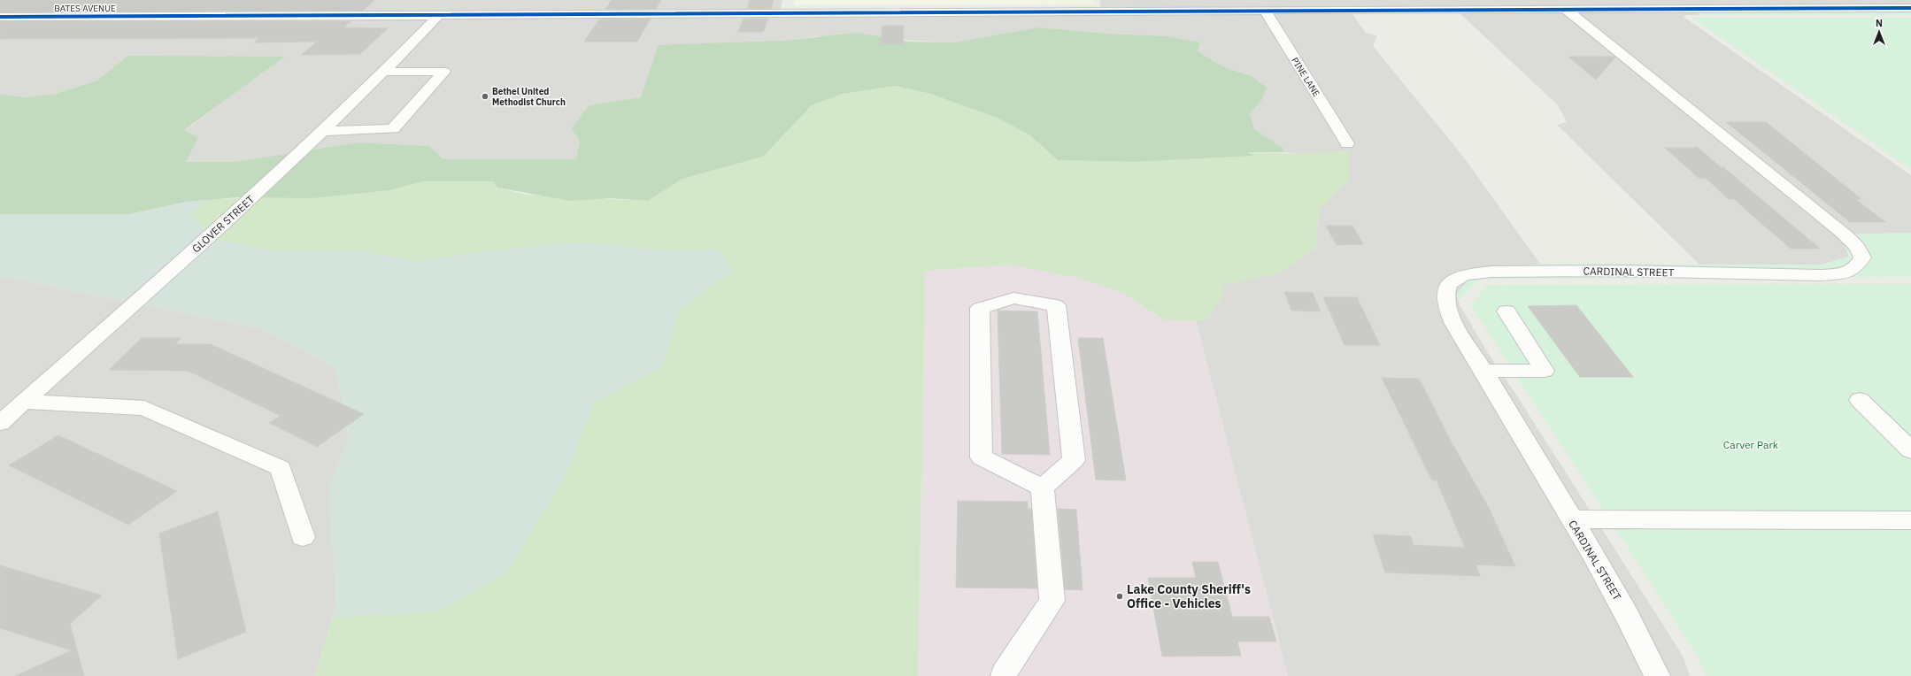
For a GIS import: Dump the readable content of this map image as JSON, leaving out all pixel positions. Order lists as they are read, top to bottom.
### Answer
{
  "streets": {
    "street": [
      "BATES AVENUE",
      "PINE LANE",
      "GLOVER STREET",
      "CARDINAL STREET"
    ]
  },
  "crossings": [
    ["BATES AVENUE", "PINE LANE"],
    ["BATES AVENUE", "GLOVER STREET"],
    ["BATES AVENUE", "CARDINAL STREET"]
  ],
  "parks": ["Carver Park"],
  "places": ["Bethel United Methodist Church", "Lake County Sheriff's Office - Vehicles"],
  "north": "top"
}
